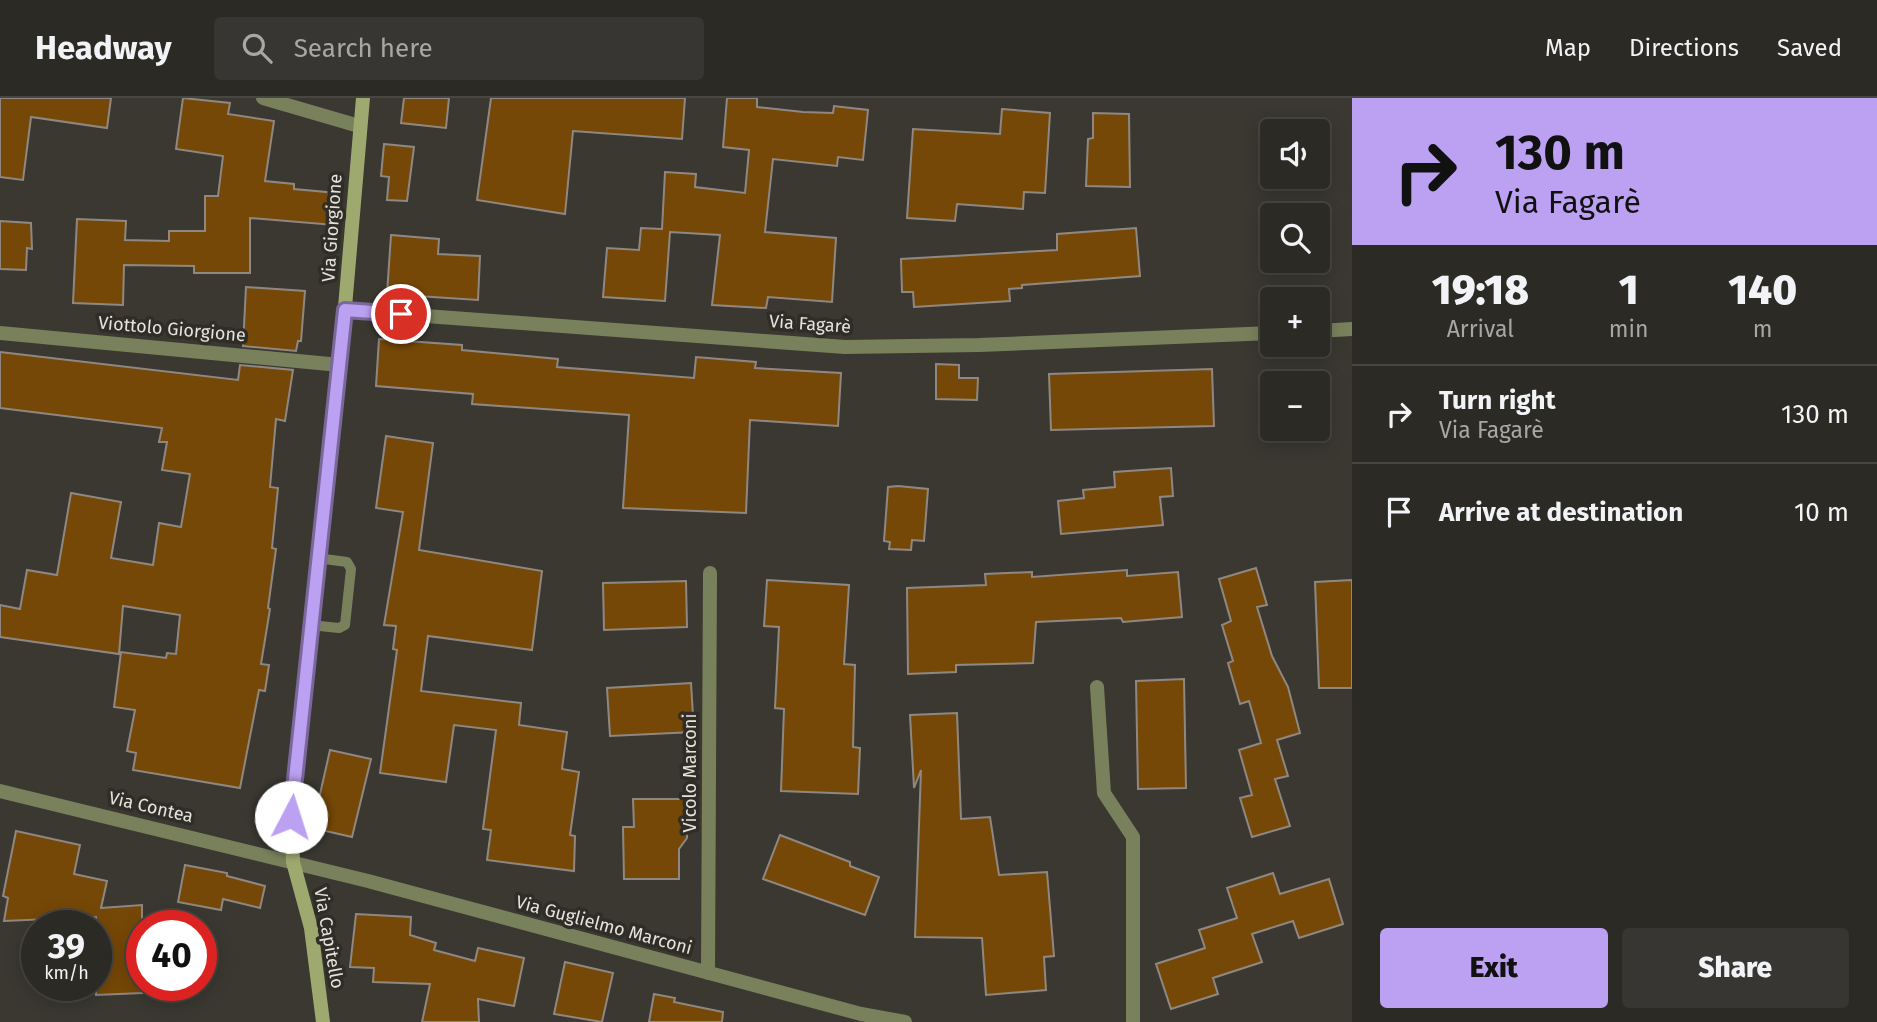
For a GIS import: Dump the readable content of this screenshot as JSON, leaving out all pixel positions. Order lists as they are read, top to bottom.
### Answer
{
  "streets": {
    "street": [
      "Via Giorgione",
      "Via Fagarè",
      "Viottolo Giorgione",
      "Vicolo Marconi",
      "Via Contea",
      "Via Guglielmo Marconi",
      "Via Capitello"
    ]
  },
  "crossings": [
    ["Via Giorgione", "Via Fagarè"],
    ["Via Giorgione", "Viottolo Giorgione"],
    ["Via Giorgione", "Via Contea"],
    ["Via Giorgione", "Via Guglielmo Marconi"],
    ["Via Giorgione", "Via Capitello"],
    ["Vicolo Marconi", "Via Guglielmo Marconi"],
    ["Via Contea", "Via Guglielmo Marconi"],
    ["Via Contea", "Via Capitello"],
    ["Via Guglielmo Marconi", "Via Capitello"]
  ],
  "page": {
    "header": "Headway",
    "search": "Search here",
    "nav": ["Map", "Directions", "Saved"],
    "turn": ["130 m", "Via Fagarè"],
    "map_buttons": ["+", "−"],
    "eta": [
      "19:18",
      "Arrival",
      "1",
      "min",
      "140",
      "m"
    ],
    "list": [
      {
        "name": "Turn right",
        "note": "Via Fagarè",
        "value": "130 m"
      },
      {
        "name": "Arrive at destination",
        "value": "10 m"
      }
    ],
    "speed": "39 km/h",
    "limit": "40",
    "buttons": ["Exit", "Share"]
  }
}
